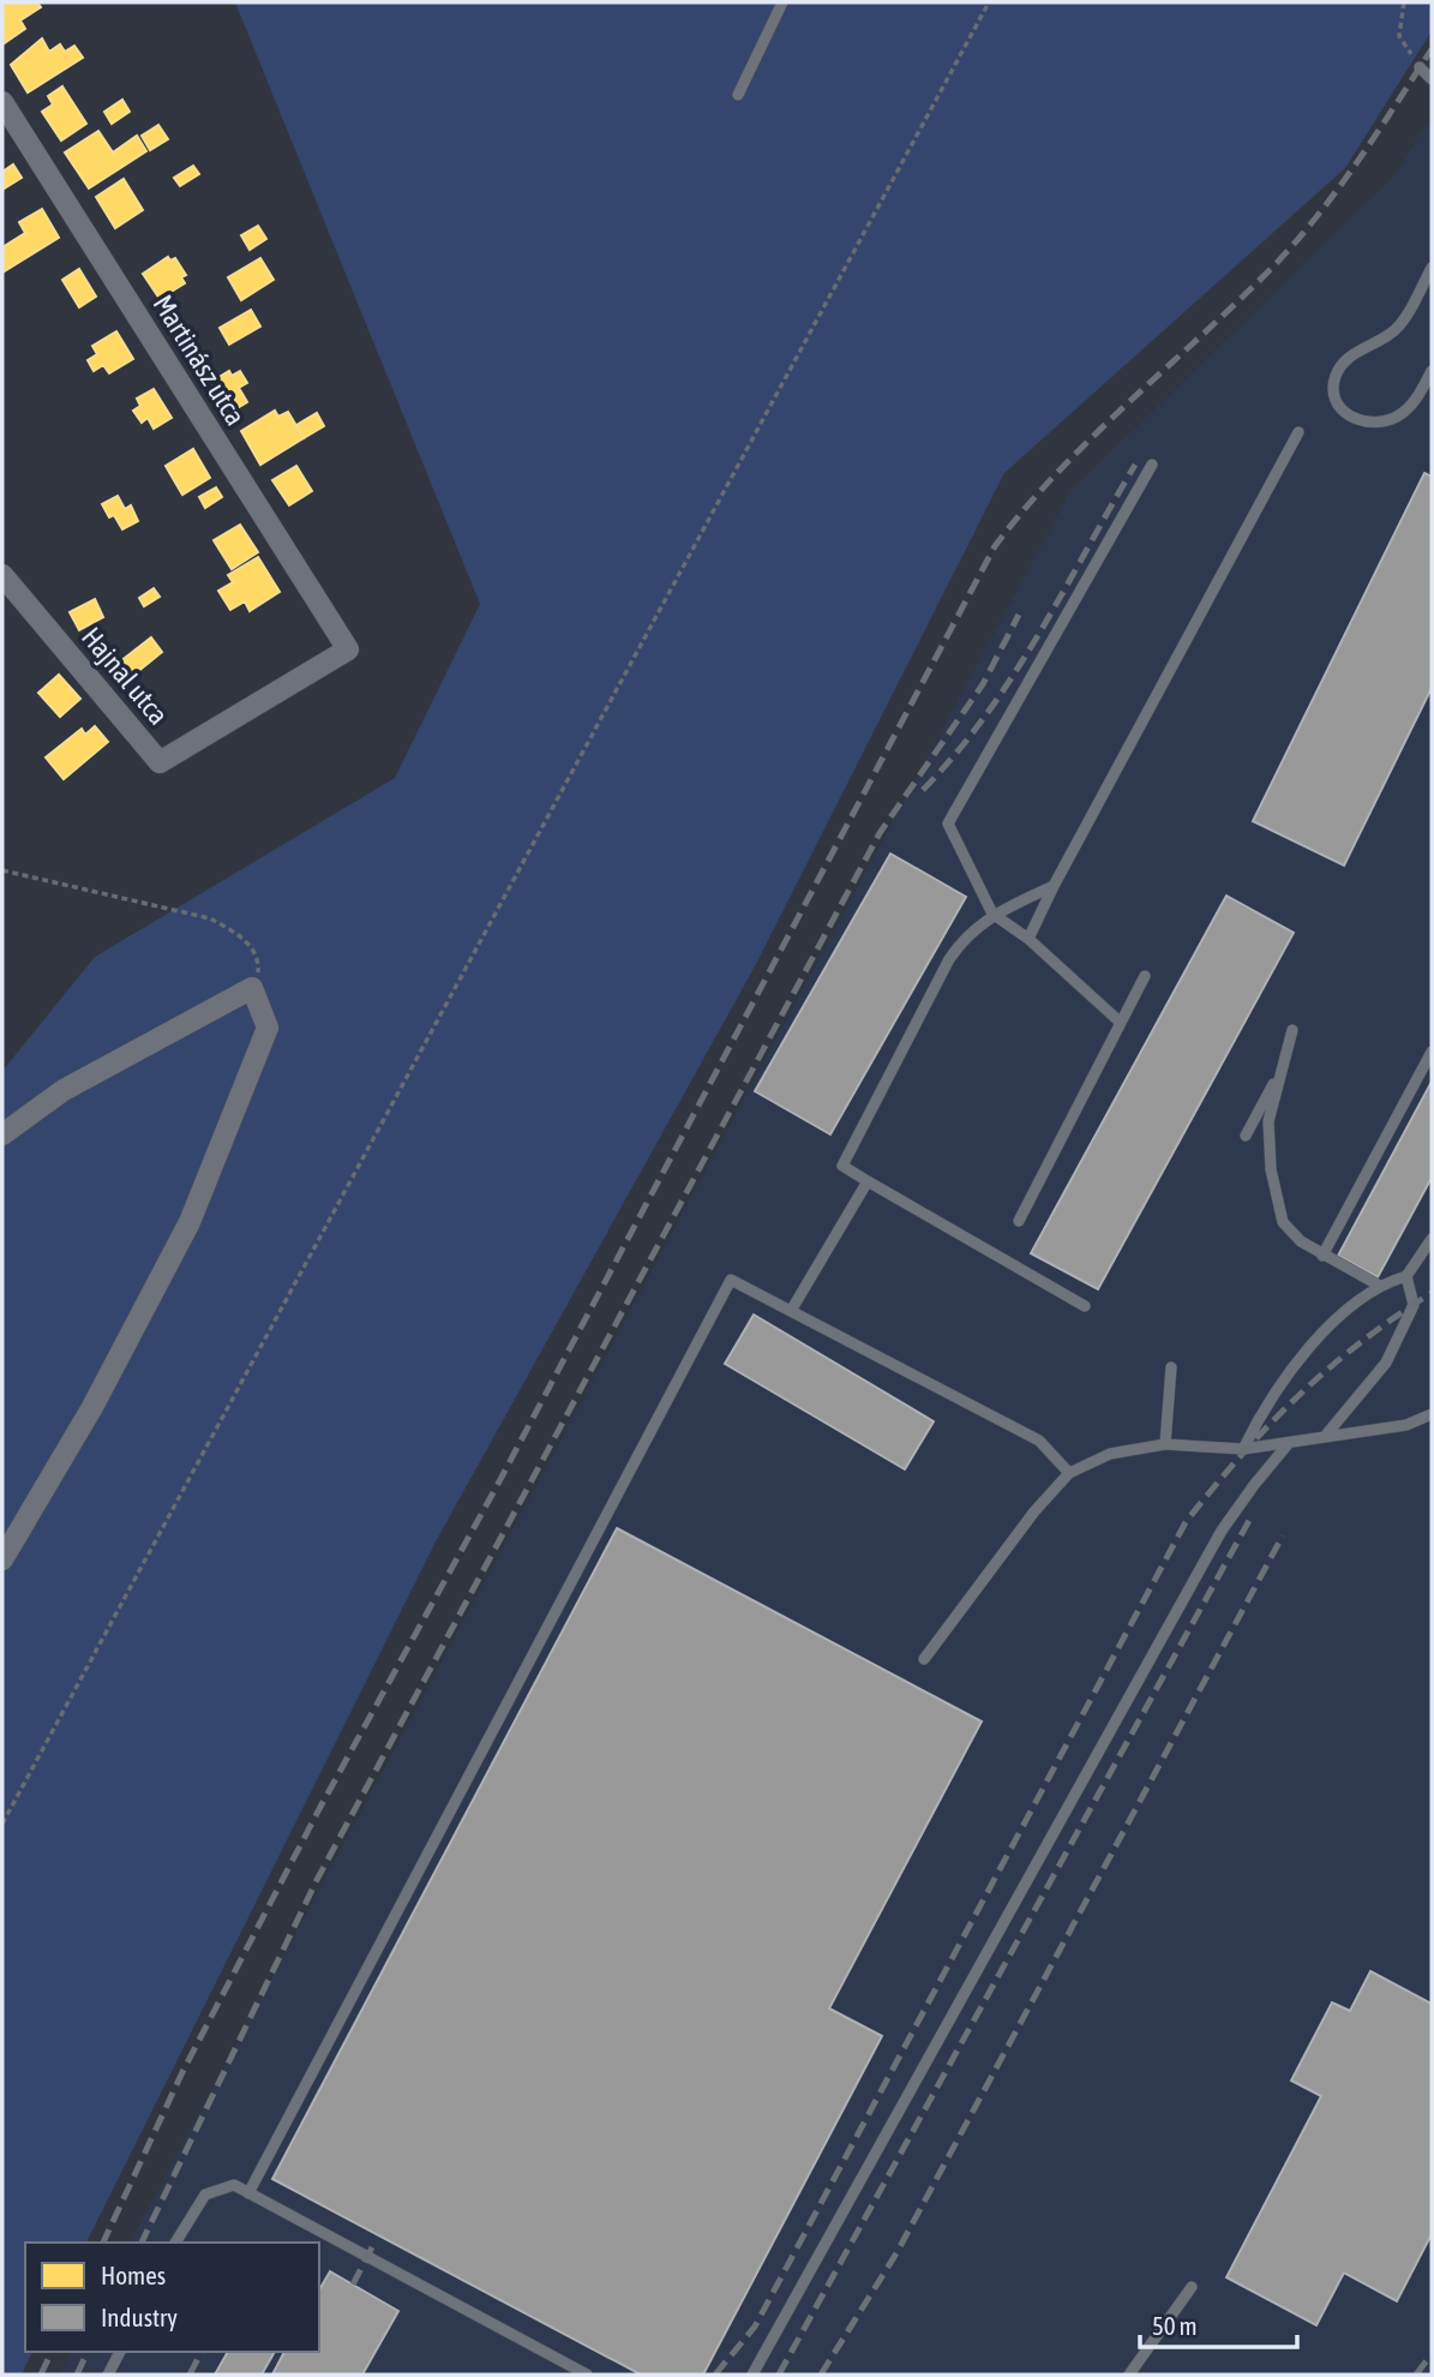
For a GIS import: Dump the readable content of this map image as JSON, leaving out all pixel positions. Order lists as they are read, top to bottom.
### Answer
{
  "streets": {
    "street": ["Martinász utca", "Hajnal utca"]
  },
  "crossings": [
    ["Martinász utca", "Hajnal utca"]
  ],
  "legend": ["Homes", "Industry"],
  "scale_bar": "50 m"
}
